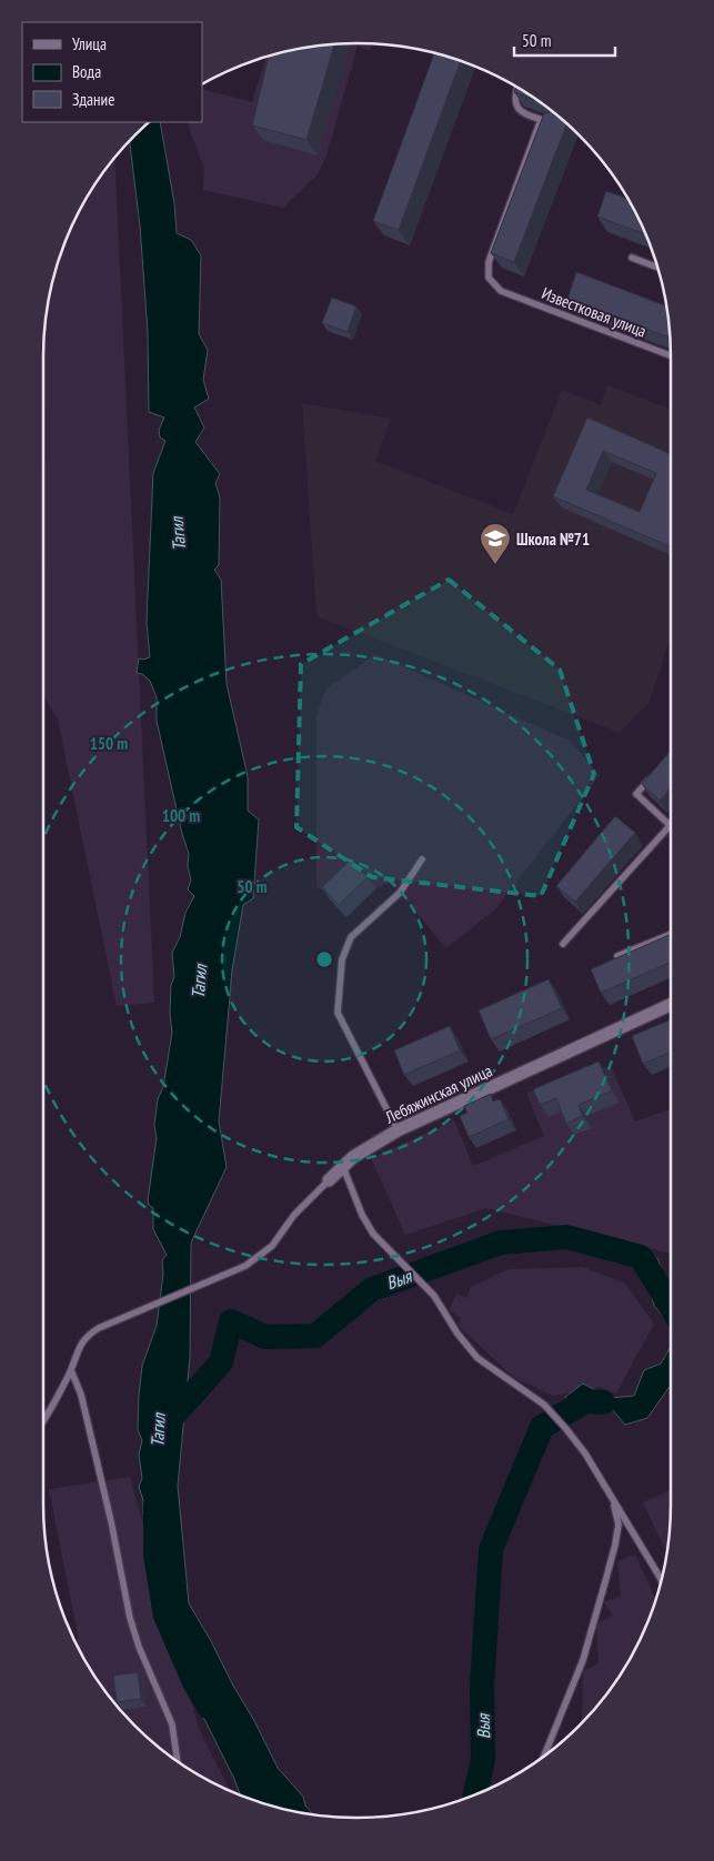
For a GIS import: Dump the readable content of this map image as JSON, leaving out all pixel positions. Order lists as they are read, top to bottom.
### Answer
{
  "streets": {
    "street": ["Лебяжинская улица"],
    "lane": ["Известковая улица"]
  },
  "water": ["Тагил", "Выя"],
  "places": {
    "school or university": ["Школа №71"]
  },
  "legend": ["Улица", "Вода", "Здание"],
  "scale_bar": "50 m",
  "rings": ["150 m", "100 m", "50 m"]
}
